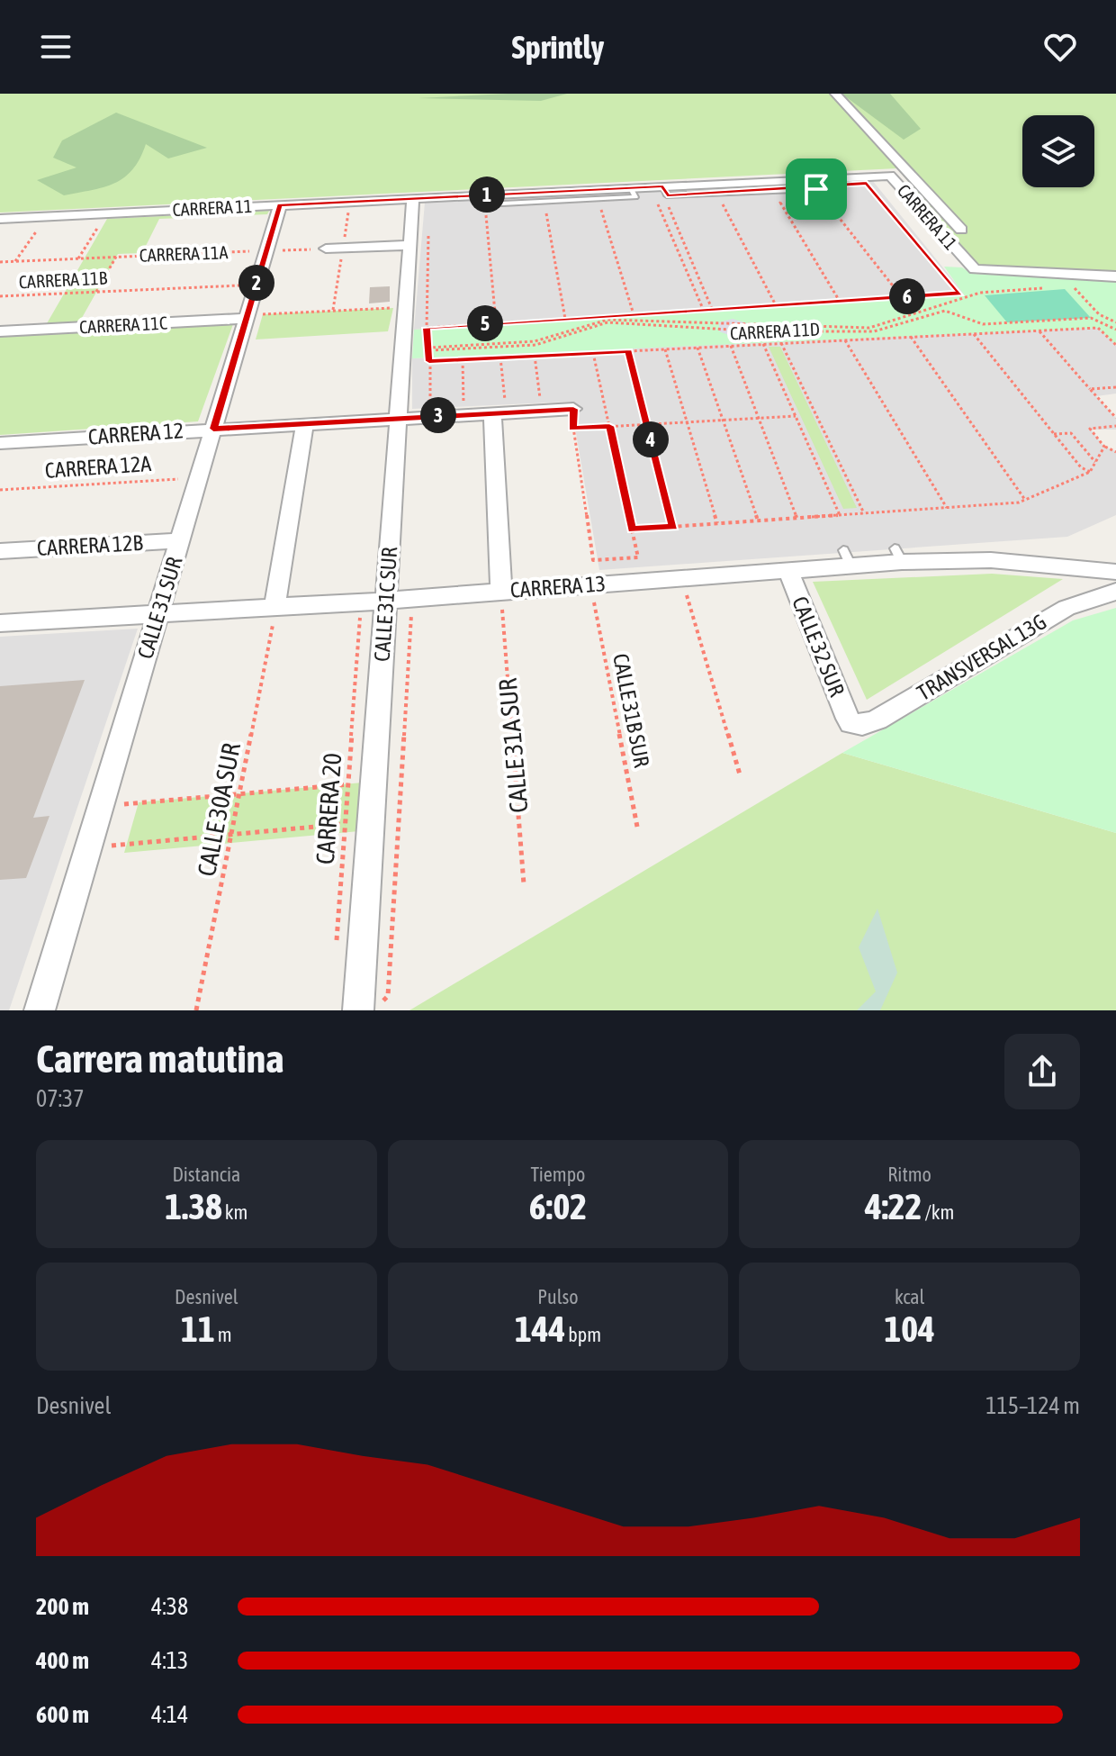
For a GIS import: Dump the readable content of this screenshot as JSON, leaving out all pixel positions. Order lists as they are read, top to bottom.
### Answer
{
  "streets": {
    "street": [
      "CARRERA 11",
      "CARRERA 11C",
      "CARRERA 12",
      "CARRERA 12B",
      "CARRERA 13",
      "CALLE 31C SUR",
      "CALLE 31 SUR",
      "CALLE 32 SUR",
      "TRANSVERSAL 13G"
    ],
    "path": [
      "CARRERA 11A",
      "CARRERA 11B",
      "CARRERA 11D",
      "CARRERA 12A",
      "CALLE 31B SUR",
      "CALLE 31A SUR",
      "CARRERA 20",
      "CALLE 30A SUR"
    ]
  },
  "crossings": [
    ["CARRERA 11", "CALLE 31C SUR"],
    ["CARRERA 11", "CALLE 31 SUR"],
    ["CARRERA 11A", "CALLE 31 SUR"],
    ["CARRERA 11B", "CALLE 31 SUR"],
    ["CARRERA 11C", "CALLE 31 SUR"],
    ["CARRERA 12", "CALLE 31C SUR"],
    ["CARRERA 12", "CALLE 31 SUR"],
    ["CARRERA 12A", "CALLE 31 SUR"],
    ["CARRERA 12B", "CALLE 31 SUR"],
    ["CARRERA 13", "CALLE 31C SUR"],
    ["CARRERA 13", "CALLE 31 SUR"],
    ["CARRERA 13", "CALLE 32 SUR"],
    ["CARRERA 13", "CALLE 31A SUR"],
    ["CARRERA 13", "CALLE 30A SUR"],
    ["CALLE 32 SUR", "TRANSVERSAL 13G"]
  ],
  "page": {
    "header": "Sprintly",
    "pins": [
      "1",
      "2",
      "6",
      "5",
      "3",
      "4"
    ],
    "heading": ["Carrera matutina", "07:37"],
    "stats": [
      ["Distancia", "1.38 km"],
      ["Tiempo", "6:02"],
      ["Ritmo", "4:22 /km"],
      ["Desnivel", "11 m"],
      ["Pulso", "144 bpm"],
      ["kcal", "104"]
    ],
    "chart": ["Desnivel", "115–124 m"],
    "list": [
      {
        "name": "200 m",
        "note": "4:38"
      },
      {
        "name": "400 m",
        "note": "4:13"
      },
      {
        "name": "600 m",
        "note": "4:14"
      }
    ]
  }
}
